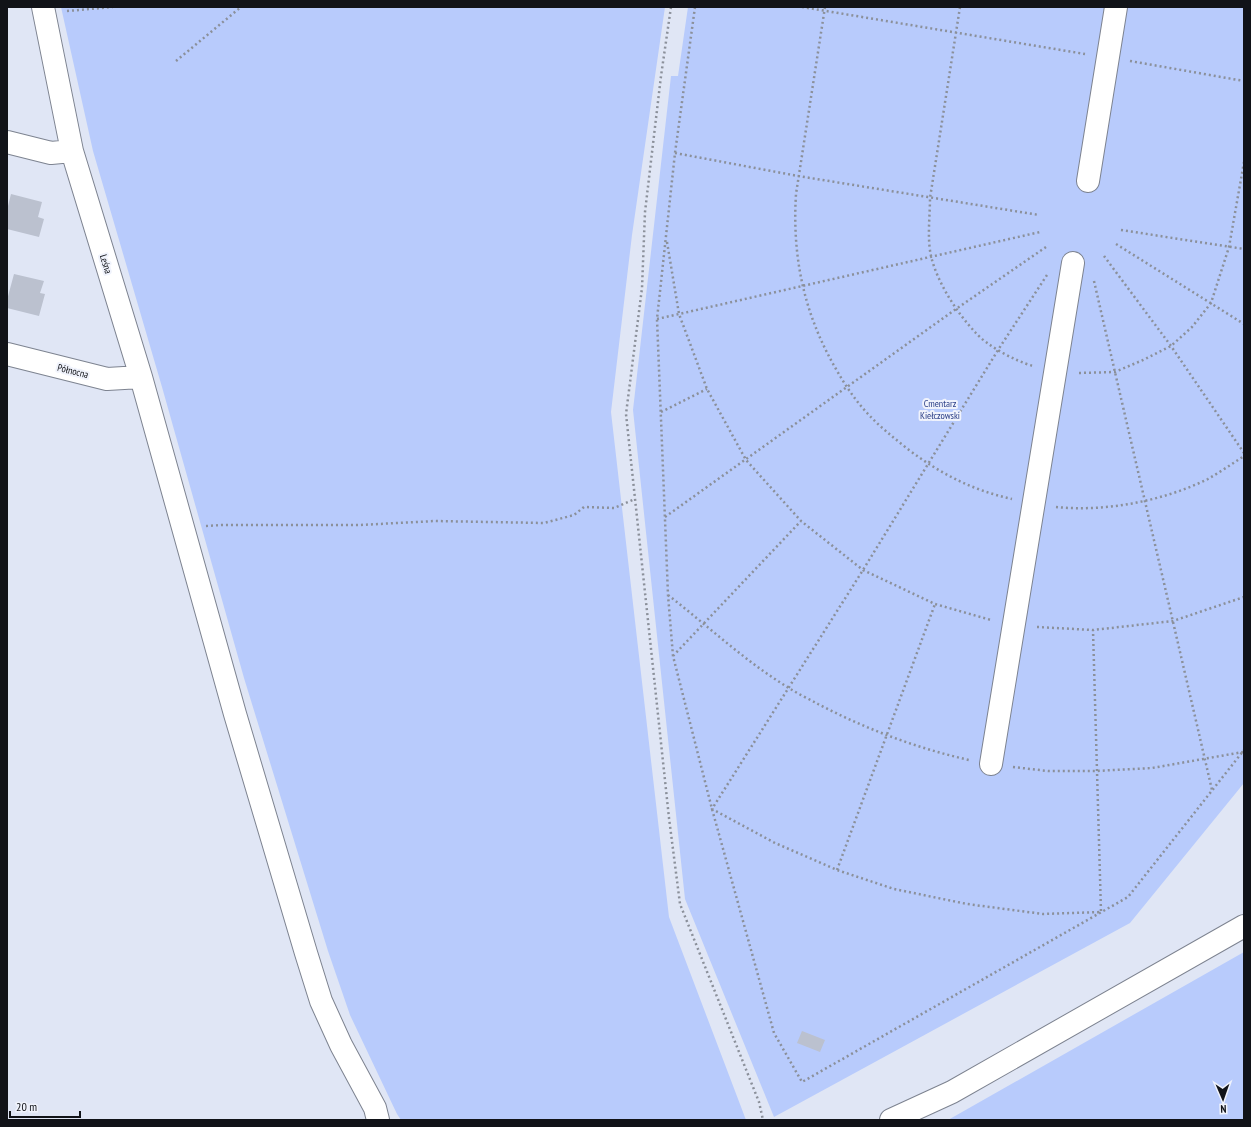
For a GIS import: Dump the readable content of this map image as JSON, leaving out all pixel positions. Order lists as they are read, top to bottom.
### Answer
{
  "streets": {
    "street": ["Leśna", "Północna"]
  },
  "crossings": [
    ["Leśna", "Północna"]
  ],
  "parks": ["Cmentarz Kiełczowski"],
  "scale_bar": "20 m",
  "north": "bottom"
}
